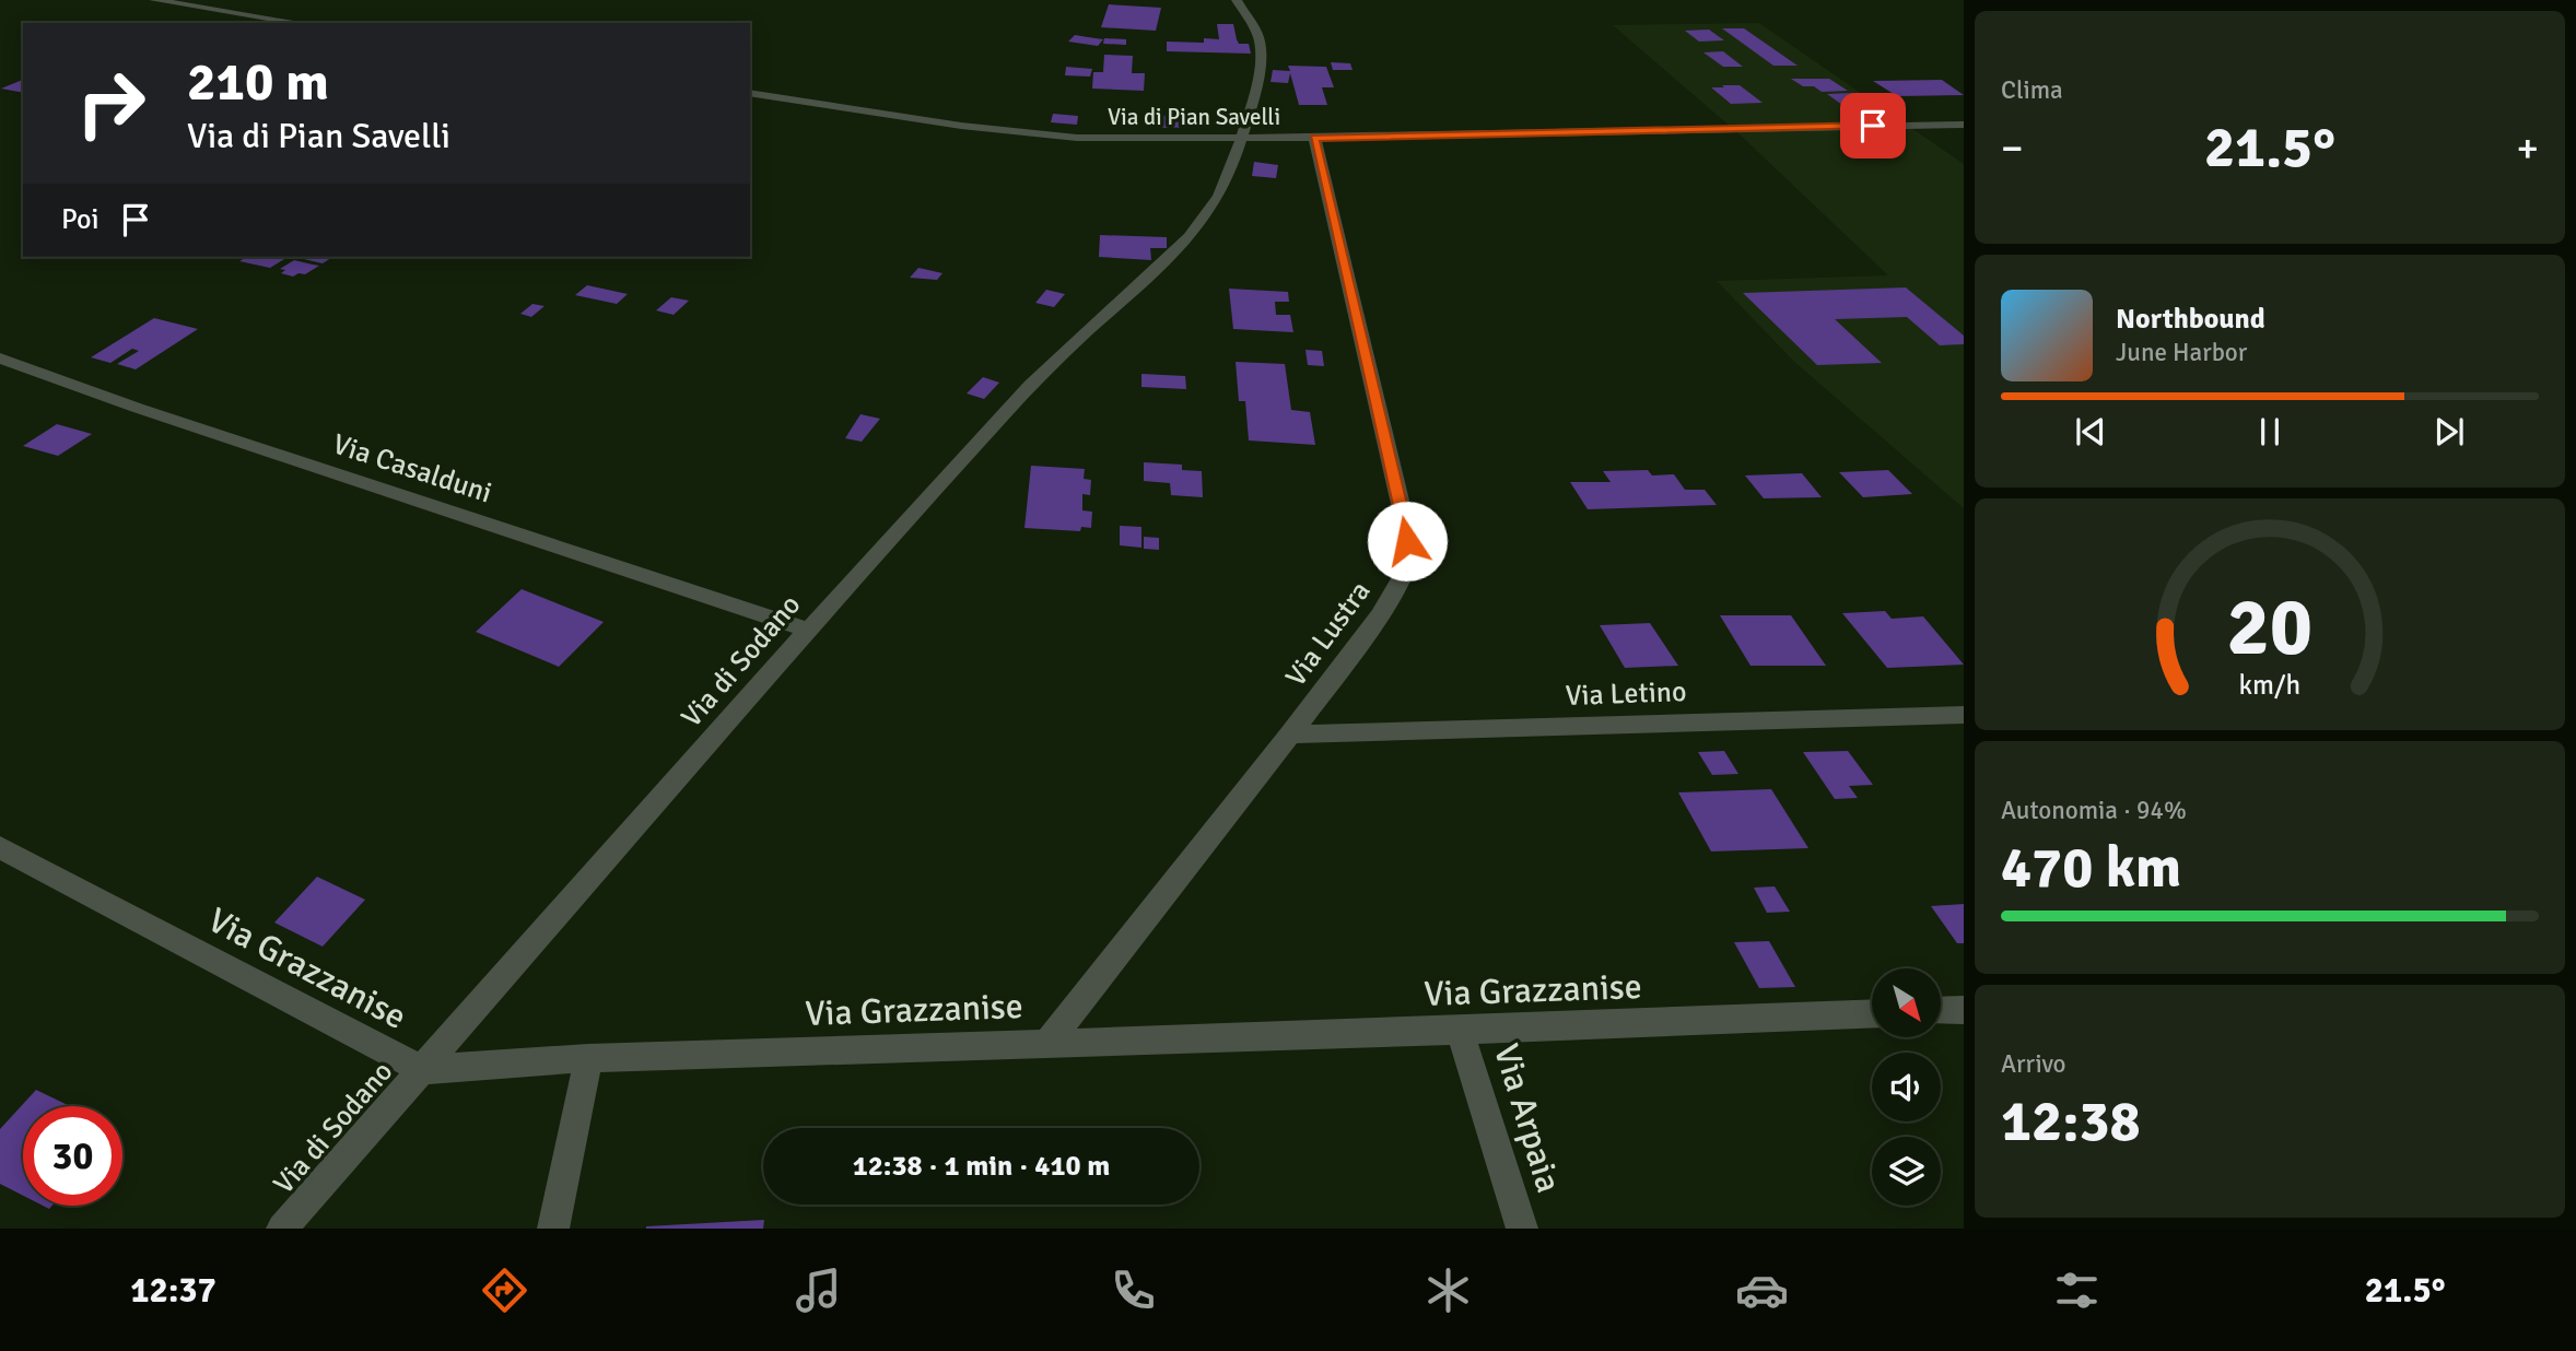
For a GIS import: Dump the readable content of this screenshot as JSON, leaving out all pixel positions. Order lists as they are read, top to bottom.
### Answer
{
  "streets": {
    "street": [
      "Via di Pian Savelli",
      "Via Casalduni",
      "Via Lustra",
      "Via di Sodano",
      "Via Letino",
      "Via Grazzanise",
      "Via Arpaia"
    ]
  },
  "crossings": [
    ["Via di Pian Savelli", "Via Lustra"],
    ["Via di Pian Savelli", "Via di Sodano"],
    ["Via Casalduni", "Via di Sodano"],
    ["Via Lustra", "Via Letino"],
    ["Via Lustra", "Via Grazzanise"],
    ["Via di Sodano", "Via Grazzanise"],
    ["Via Grazzanise", "Via Arpaia"]
  ],
  "north": "bottom right",
  "page": {
    "tile": [
      "Clima",
      ["Autonomia · 94%", "470 km"],
      ["Arrivo", "12:38"]
    ],
    "turn": ["210 m", "Via di Pian Savelli"],
    "heat": ["−", "21.5°", "+"],
    "then": "Poi",
    "song": ["Northbound", "June Harbor"],
    "limit": "30",
    "trip": "12:38 · 1 min · 410 m",
    "tabs": ["12:37", "21.5°"],
    "gauge": ["20", "km/h"]
  }
}
